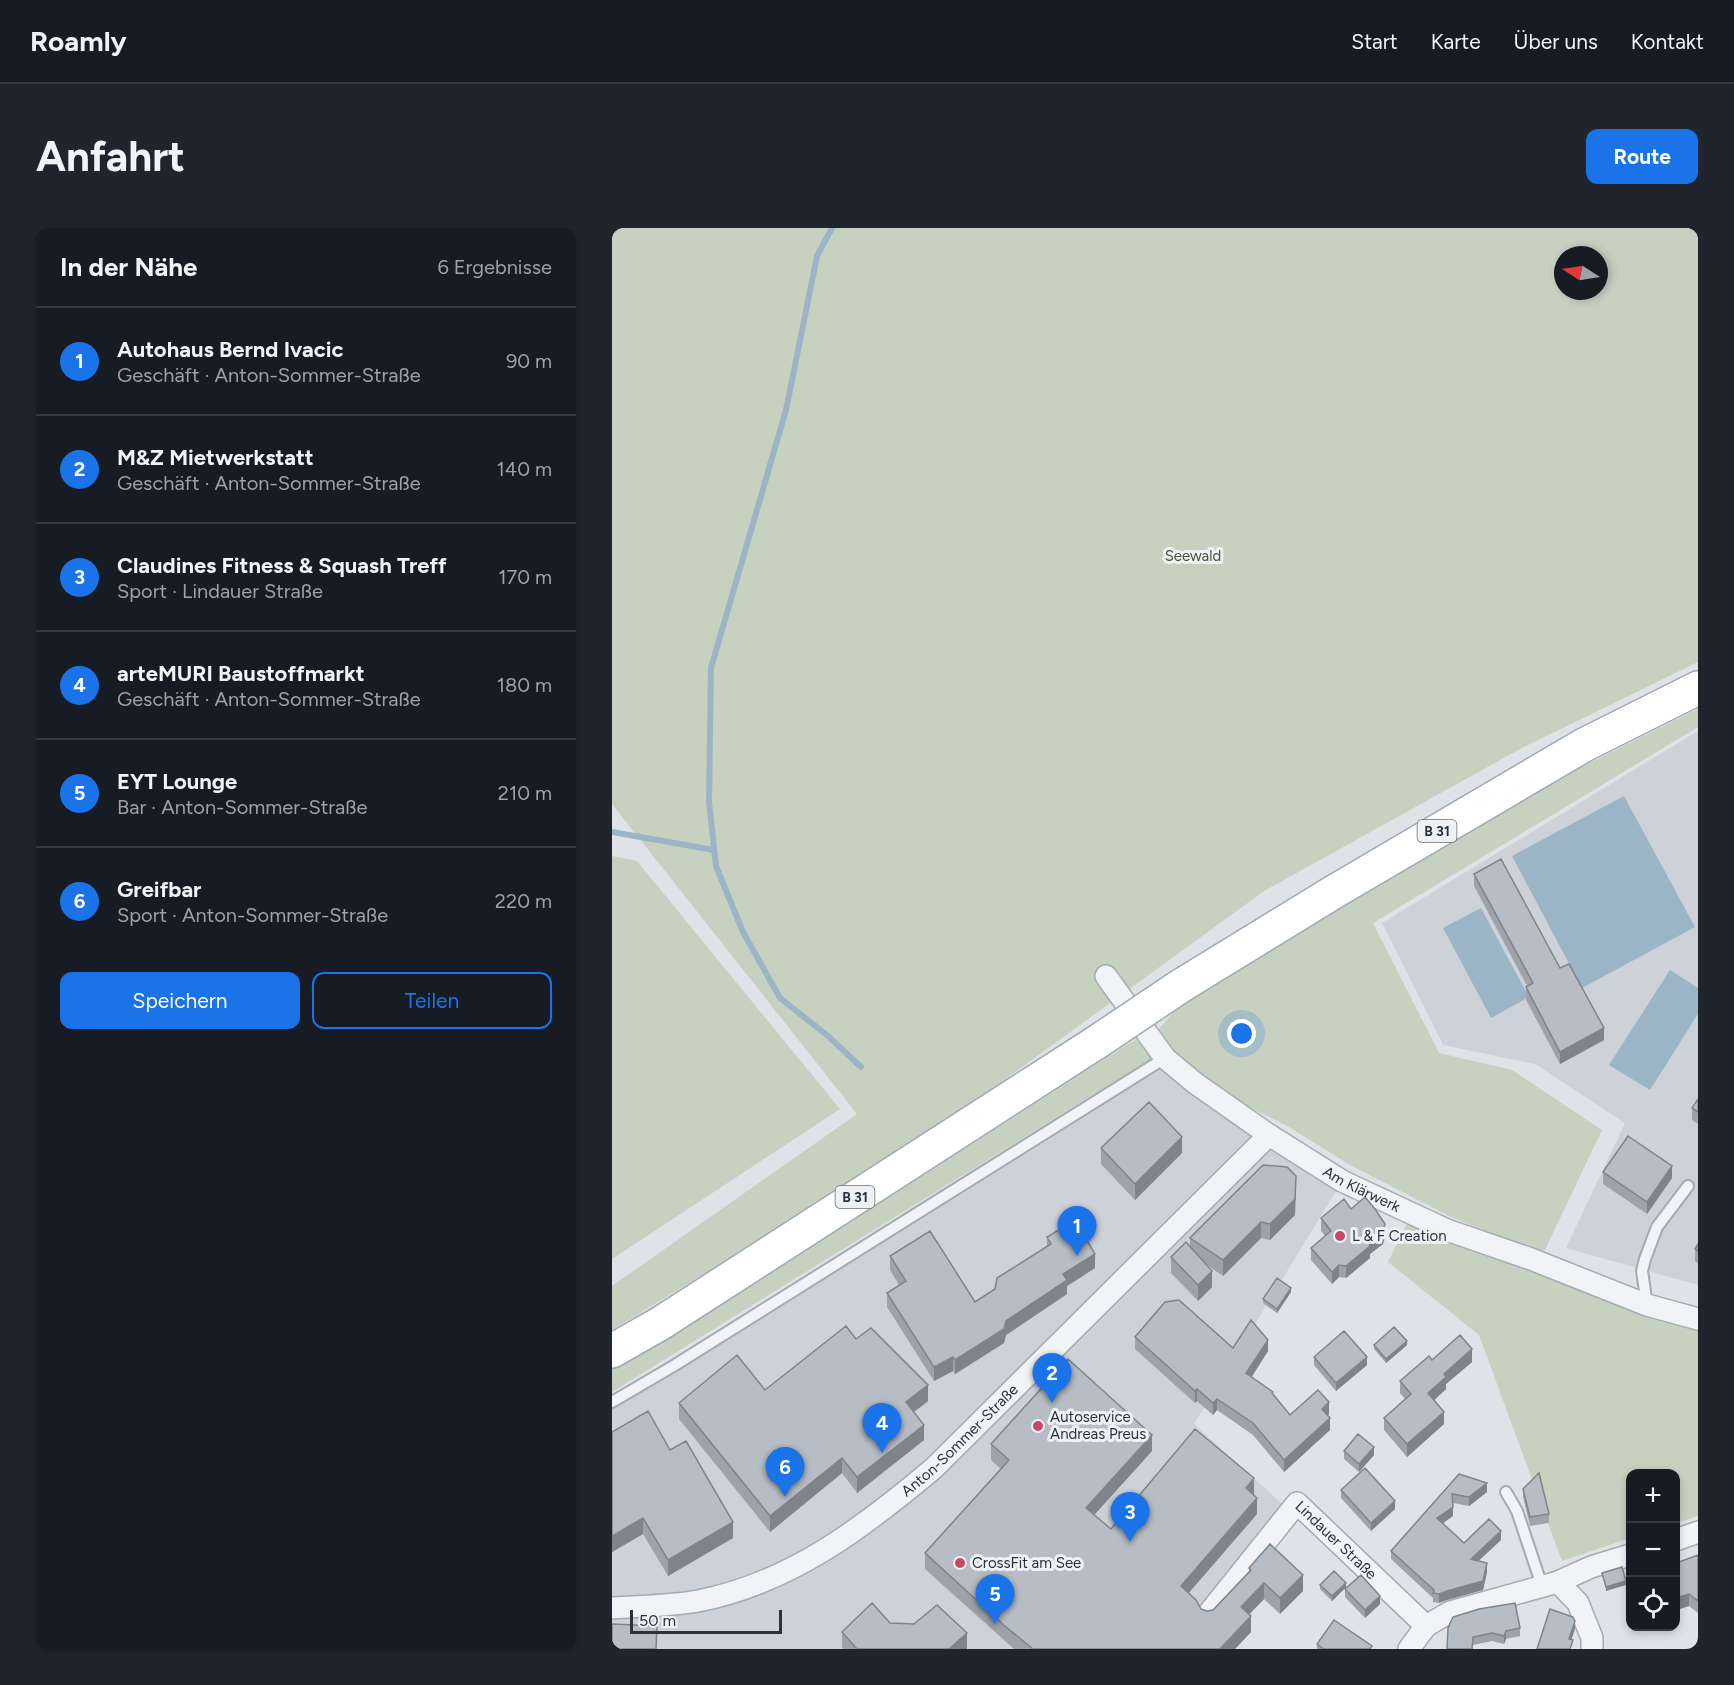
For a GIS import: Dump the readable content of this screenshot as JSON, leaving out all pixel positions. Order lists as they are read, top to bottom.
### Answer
{
  "streets": {
    "main road": ["B 31"],
    "street": ["Am Klärwerk", "Anton-Sommer-Straße", "Lindauer Straße"]
  },
  "crossings": [
    ["Am Klärwerk", "Anton-Sommer-Straße"]
  ],
  "parks": ["Seewald"],
  "places": ["L & F Creation", "Autoservice Andreas Preus", "CrossFit am See"],
  "scale_bar": "50 m",
  "north": "left",
  "page": {
    "header": "Roamly",
    "nav": [
      "Start",
      "Karte",
      "Über uns",
      "Kontakt"
    ],
    "buttons": [
      "Route",
      ["Speichern", "Teilen"]
    ],
    "title": "Anfahrt",
    "heading": ["In der Nähe", "6 Ergebnisse"],
    "list": [
      {
        "mark": "1",
        "name": "Autohaus Bernd Ivacic",
        "note": "Geschäft · Anton-Sommer-Straße",
        "value": "90 m"
      },
      {
        "mark": "2",
        "name": "M&Z Mietwerkstatt",
        "note": "Geschäft · Anton-Sommer-Straße",
        "value": "140 m"
      },
      {
        "mark": "3",
        "name": "Claudines Fitness & Squash Treff",
        "note": "Sport · Lindauer Straße",
        "value": "170 m"
      },
      {
        "mark": "4",
        "name": "arteMURI Baustoffmarkt",
        "note": "Geschäft · Anton-Sommer-Straße",
        "value": "180 m"
      },
      {
        "mark": "5",
        "name": "EYT Lounge",
        "note": "Bar · Anton-Sommer-Straße",
        "value": "210 m"
      },
      {
        "mark": "6",
        "name": "Greifbar",
        "note": "Sport · Anton-Sommer-Straße",
        "value": "220 m"
      }
    ],
    "pins": [
      "1",
      "2",
      "4",
      "6",
      "3",
      "5"
    ],
    "map_buttons": ["+", "−"],
    "scale": "50 m"
  }
}
